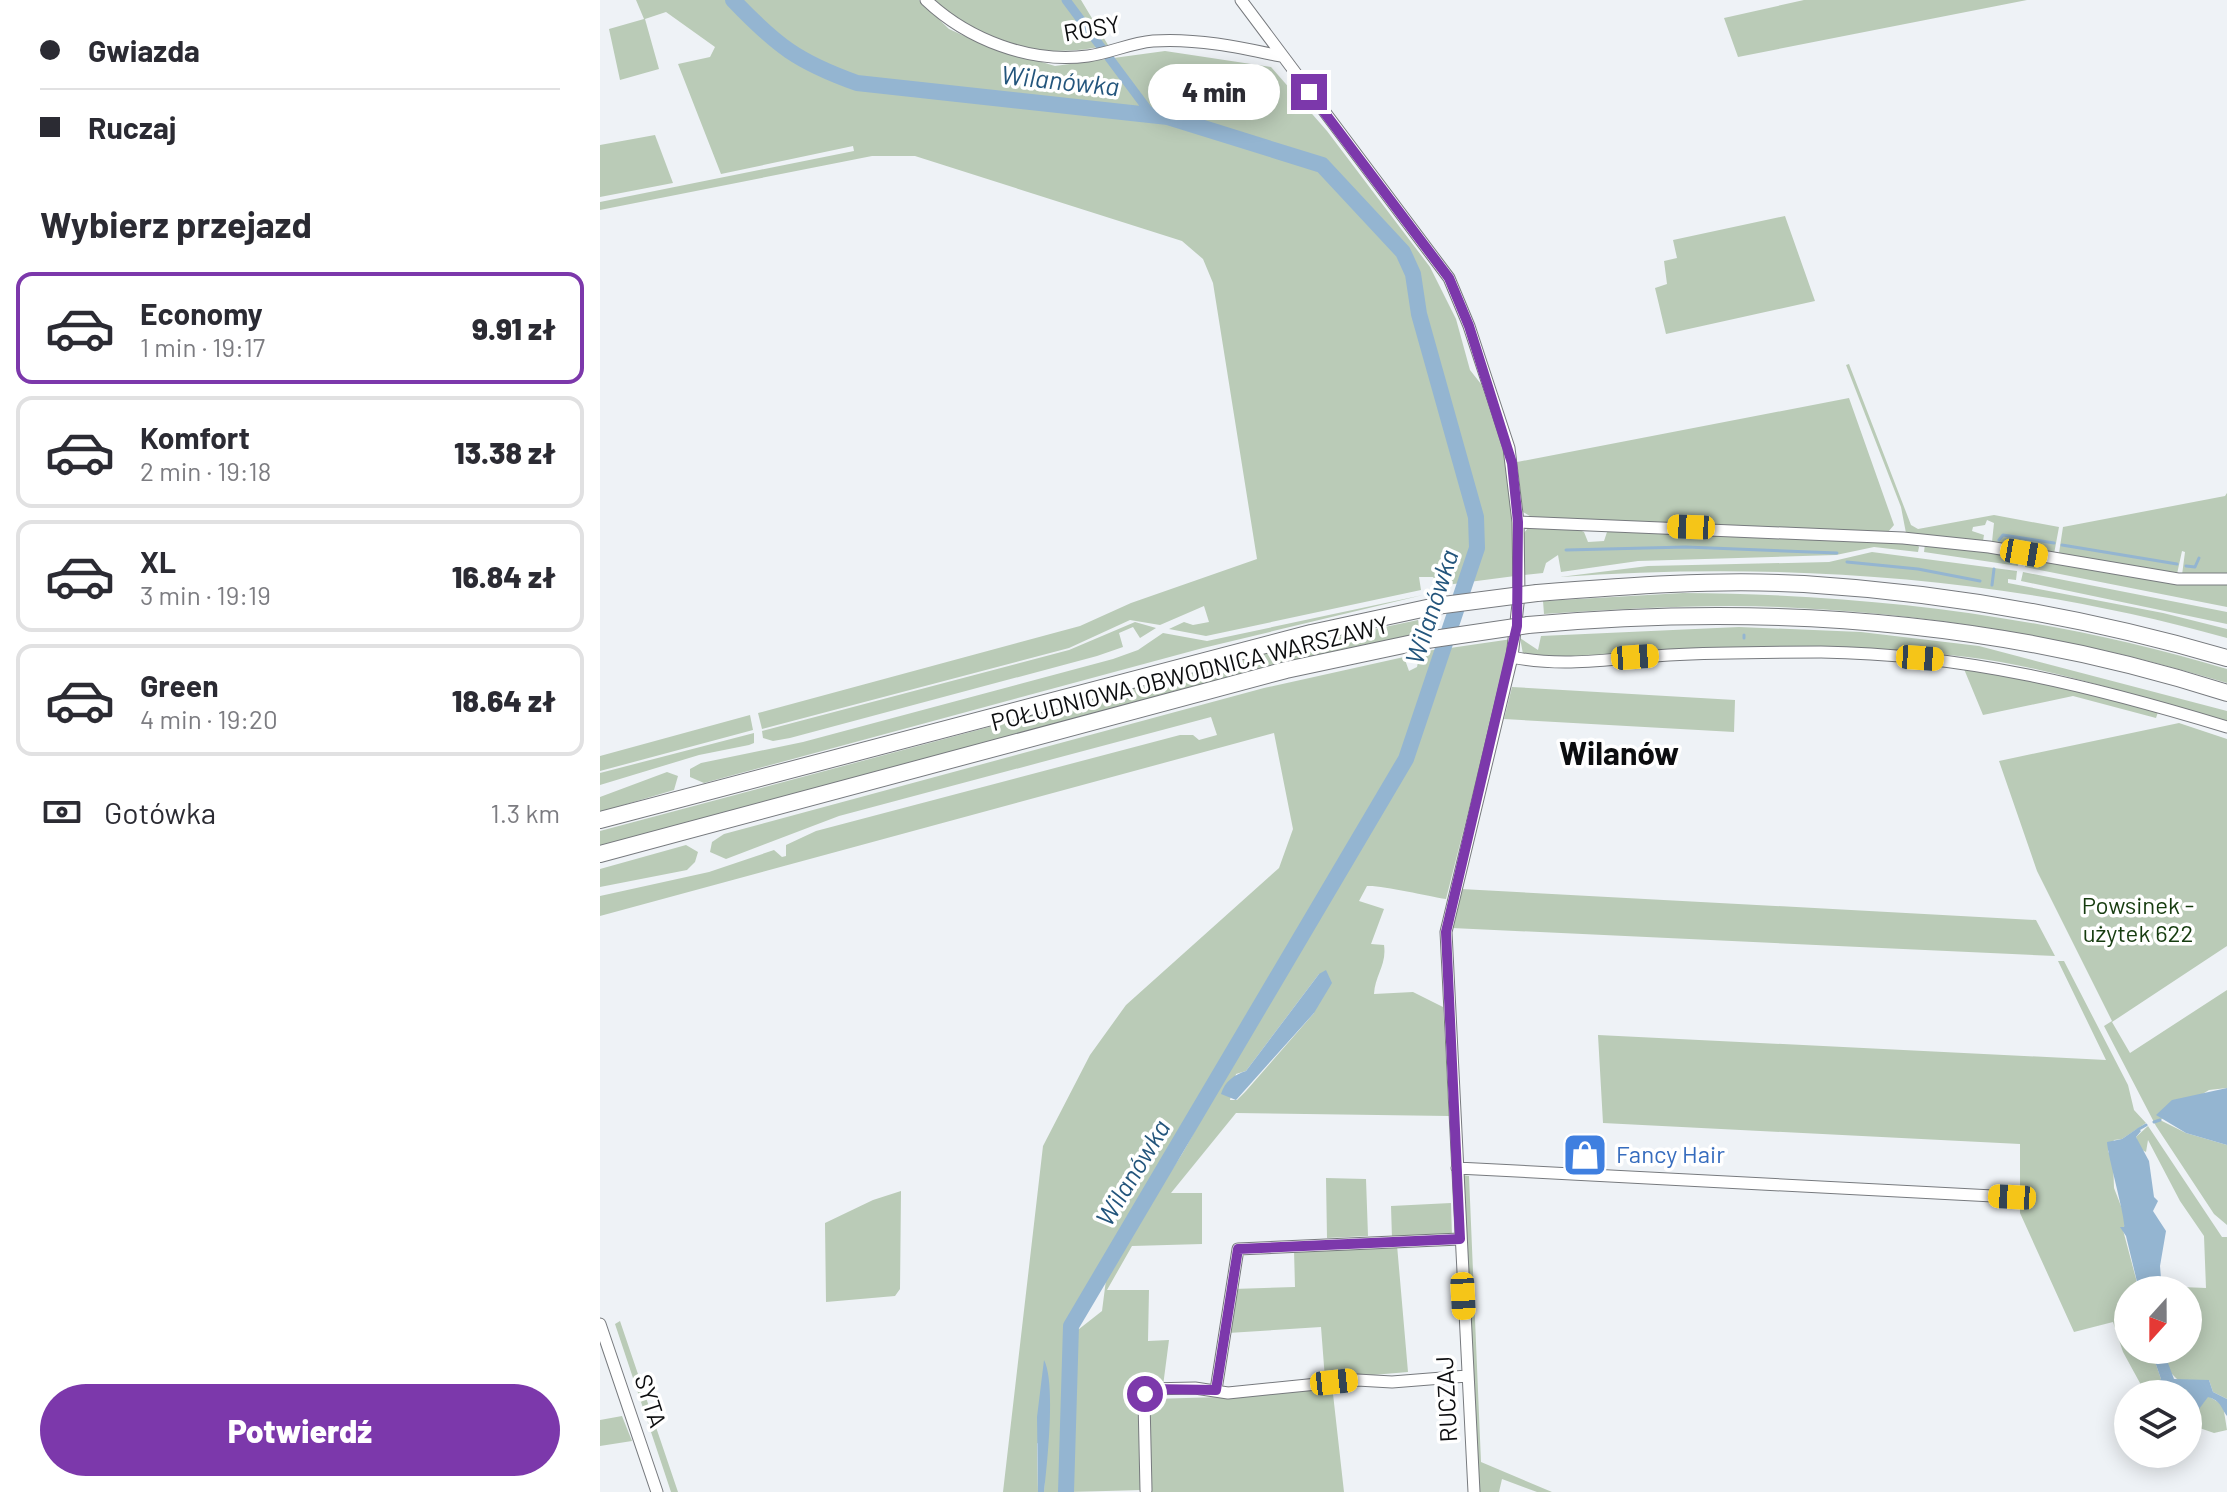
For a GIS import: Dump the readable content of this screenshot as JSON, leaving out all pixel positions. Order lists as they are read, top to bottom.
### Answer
{
  "streets": {
    "highway": ["POŁUDNIOWA OBWODNICA WARSZAWY"],
    "street": ["ROSY", "RUCZAJ", "SYTA"]
  },
  "crossings": [
    ["ROSY", "RUCZAJ"]
  ],
  "districts": ["Wilanów"],
  "water": ["Wilanówka"],
  "parks": ["Powsinek - użytek 622"],
  "places": {
    "shop": ["Fancy Hair"]
  },
  "north": "bottom",
  "page": {
    "banner": ["Gwiazda", "Ruczaj"],
    "bubble": "4 min",
    "heading": "Wybierz przejazd",
    "list": [
      {
        "name": "Economy",
        "note": "1 min · 19:17",
        "value": "9.91 zł"
      },
      {
        "name": "Komfort",
        "note": "2 min · 19:18",
        "value": "13.38 zł"
      },
      {
        "name": "XL",
        "note": "3 min · 19:19",
        "value": "16.84 zł"
      },
      {
        "name": "Green",
        "note": "4 min · 19:20",
        "value": "18.64 zł"
      }
    ],
    "pay": ["Gotówka", "1.3 km"],
    "buttons": "Potwierdź"
  }
}
